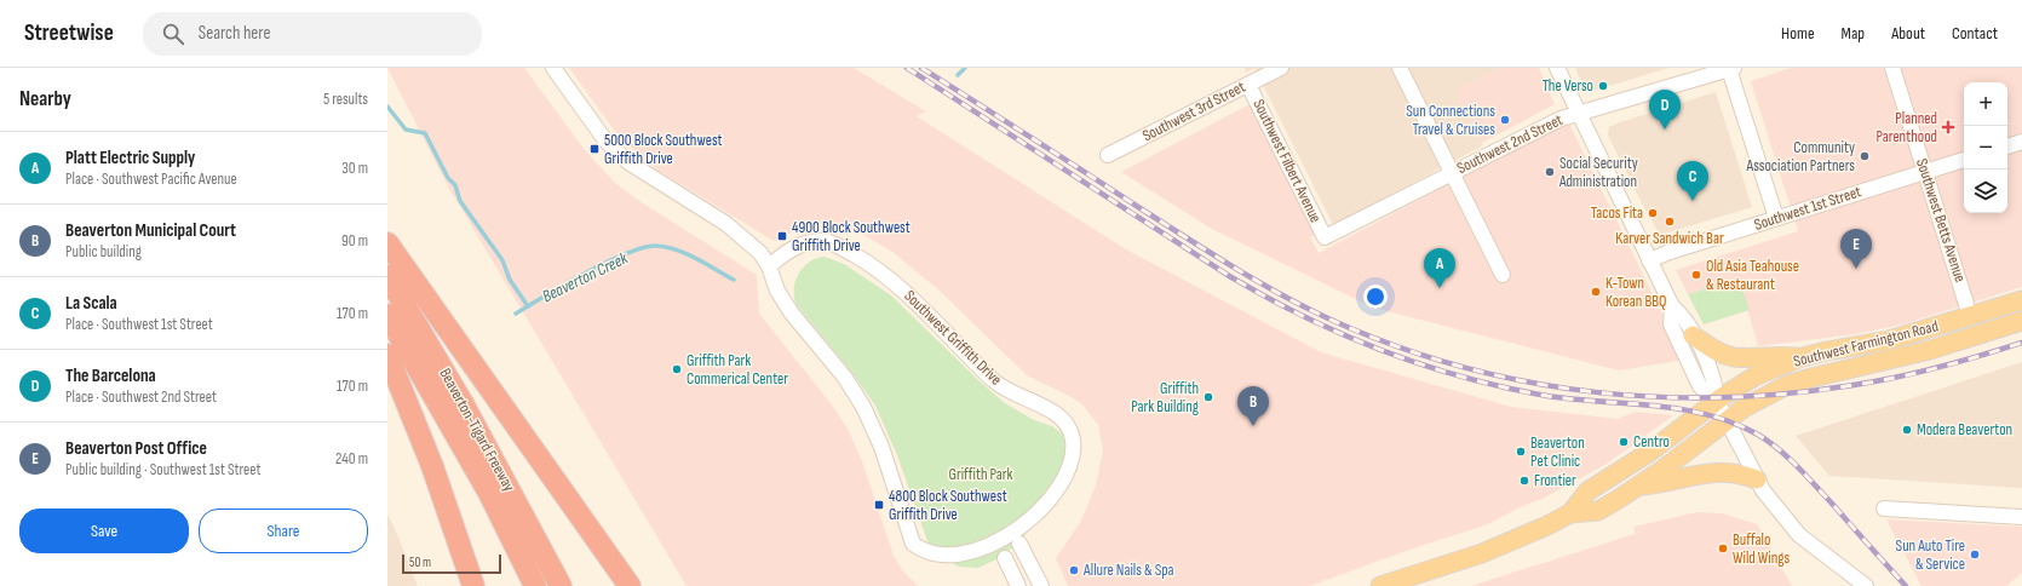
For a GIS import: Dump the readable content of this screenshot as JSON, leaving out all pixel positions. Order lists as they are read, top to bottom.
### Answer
{
  "streets": {
    "highway": ["Beaverton-Tigard Freeway"],
    "main road": ["Southwest Farmington Road"],
    "street": [
      "Southwest 3rd Street",
      "Southwest 2nd Street",
      "Southwest Filbert Avenue",
      "Southwest 1st Street",
      "Southwest Betts Avenue",
      "Southwest Griffith Drive"
    ]
  },
  "crossings": [
    ["Southwest 3rd Street", "Southwest Filbert Avenue"],
    ["Southwest 2nd Street", "Southwest Filbert Avenue"],
    ["Southwest 1st Street", "Southwest Betts Avenue"],
    ["Southwest Betts Avenue", "Southwest Farmington Road"]
  ],
  "water": ["Beaverton Creek"],
  "parks": ["Griffith Park"],
  "places": {
    "other": [
      "The Verso",
      "Sun Connections Travel & Cruises",
      "Community Association Partners",
      "Social Security Administration",
      "Tacos Fita",
      "Karver Sandwich Bar",
      "Old Asia Teahouse & Restaurant",
      "K-Town Korean BBQ",
      "Griffith Park Commerical Center",
      "Griffith Park Building",
      "Modera Beaverton",
      "Centro",
      "Beaverton Pet Clinic",
      "Frontier",
      "Buffalo Wild Wings",
      "Sun Auto Tire & Service",
      "Allure Nails & Spa"
    ],
    "health": ["Planned Parenthood"],
    "transit": ["5000 Block Southwest Griffith Drive", "4900 Block Southwest Griffith Drive", "4800 Block Southwest Griffith Drive"]
  },
  "scale_bar": "50 m",
  "page": {
    "header": "Streetwise",
    "search": "Search here",
    "nav": [
      "Home",
      "Map",
      "About",
      "Contact"
    ],
    "heading": ["Nearby", "5 results"],
    "map_buttons": ["+", "−"],
    "pins": [
      "D",
      "C",
      "E",
      "A",
      "B"
    ],
    "list": [
      {
        "mark": "A",
        "name": "Platt Electric Supply",
        "note": "Place · Southwest Pacific Avenue",
        "value": "30 m"
      },
      {
        "mark": "B",
        "name": "Beaverton Municipal Court",
        "note": "Public building",
        "value": "90 m"
      },
      {
        "mark": "C",
        "name": "La Scala",
        "note": "Place · Southwest 1st Street",
        "value": "170 m"
      },
      {
        "mark": "D",
        "name": "The Barcelona",
        "note": "Place · Southwest 2nd Street",
        "value": "170 m"
      },
      {
        "mark": "E",
        "name": "Beaverton Post Office",
        "note": "Public building · Southwest 1st Street",
        "value": "240 m"
      }
    ],
    "buttons": ["Save", "Share"],
    "scale": "50 m"
  }
}
